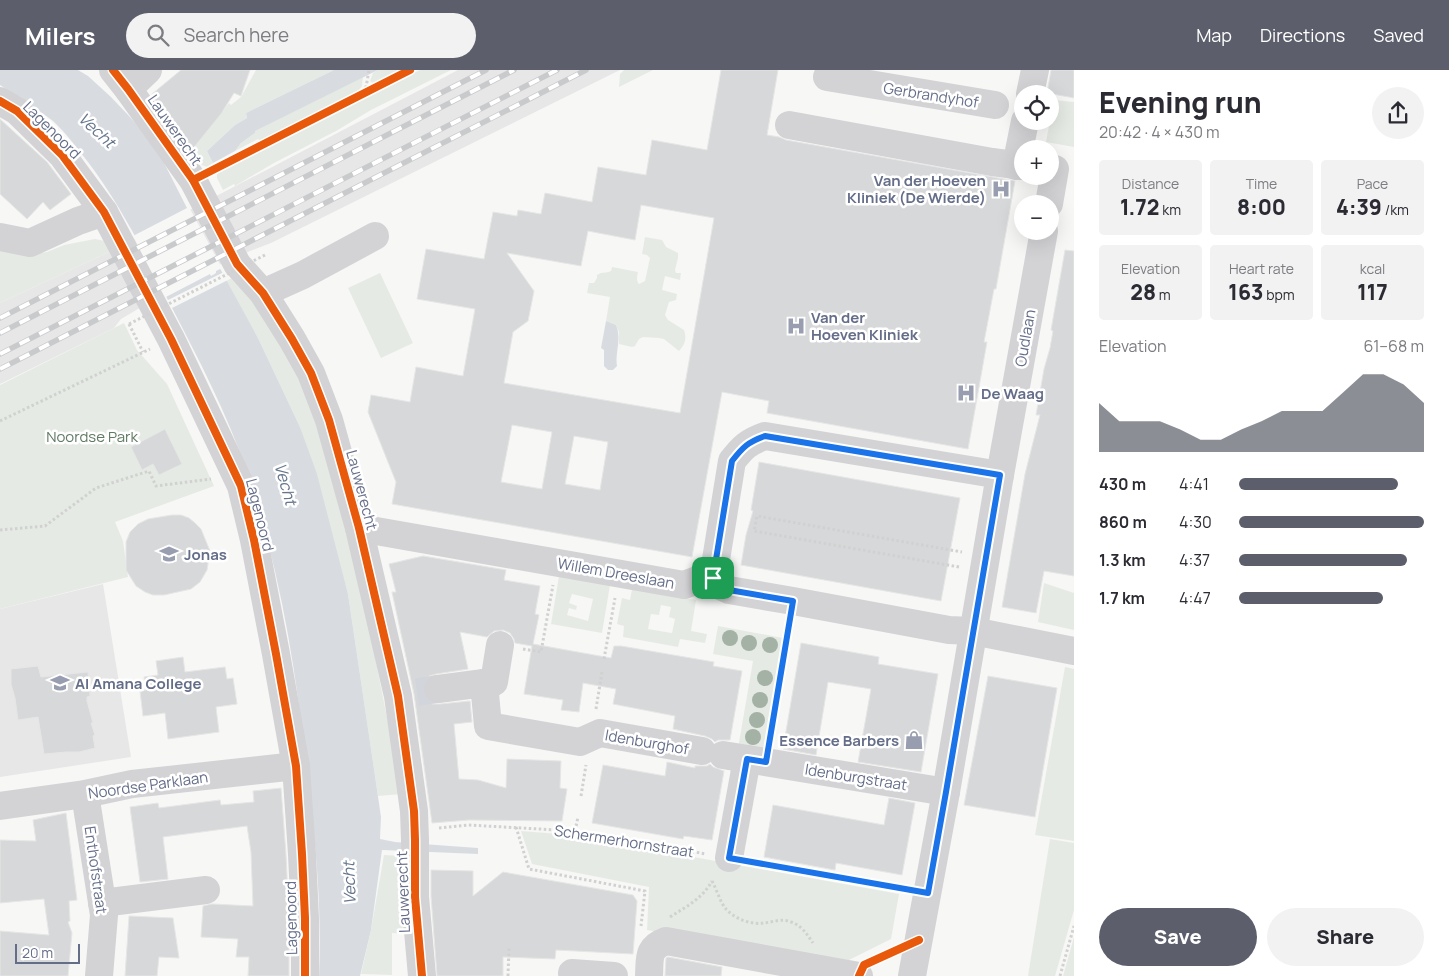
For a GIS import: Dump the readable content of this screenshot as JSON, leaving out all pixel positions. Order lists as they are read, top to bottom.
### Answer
{
  "streets": {
    "street": [
      "Gerbrandyhof",
      "Lagenoord",
      "Lauwerecht",
      "Oudlaan",
      "Willem Dreeslaan",
      "Idenburghof",
      "Idenburgstraat",
      "Noordse Parklaan",
      "Enthofstraat"
    ],
    "path": ["Schermerhornstraat"]
  },
  "crossings": [
    ["Lagenoord", "Noordse Parklaan"],
    ["Lauwerecht", "Willem Dreeslaan"],
    ["Lauwerecht", "Schermerhornstraat"],
    ["Oudlaan", "Idenburgstraat"],
    ["Oudlaan", "Schermerhornstraat"],
    ["Idenburghof", "Idenburgstraat"],
    ["Noordse Parklaan", "Enthofstraat"]
  ],
  "water": ["Vecht"],
  "parks": ["Noordse Park"],
  "places": {
    "hospital": ["Van der Hoeven Kliniek (De Wierde)", "Van der Hoeven Kliniek", "De Waag"],
    "school or university": ["Jonas", "Al Amana College"],
    "shop": ["Essence Barbers"]
  },
  "scale_bar": "20 m",
  "page": {
    "header": "Milers",
    "search": "Search here",
    "nav": ["Map", "Directions", "Saved"],
    "heading": ["Evening run", "20:42 · 4 × 430 m"],
    "map_buttons": ["+", "−"],
    "stats": [
      ["Distance", "1.72 km"],
      ["Time", "8:00"],
      ["Pace", "4:39 /km"],
      ["Elevation", "28 m"],
      ["Heart rate", "163 bpm"],
      ["kcal", "117"]
    ],
    "chart": ["Elevation", "61–68 m"],
    "list": [
      {
        "name": "430 m",
        "note": "4:41"
      },
      {
        "name": "860 m",
        "note": "4:30"
      },
      {
        "name": "1.3 km",
        "note": "4:37"
      },
      {
        "name": "1.7 km",
        "note": "4:47"
      }
    ],
    "buttons": ["Save", "Share"],
    "scale": "20 m"
  }
}
